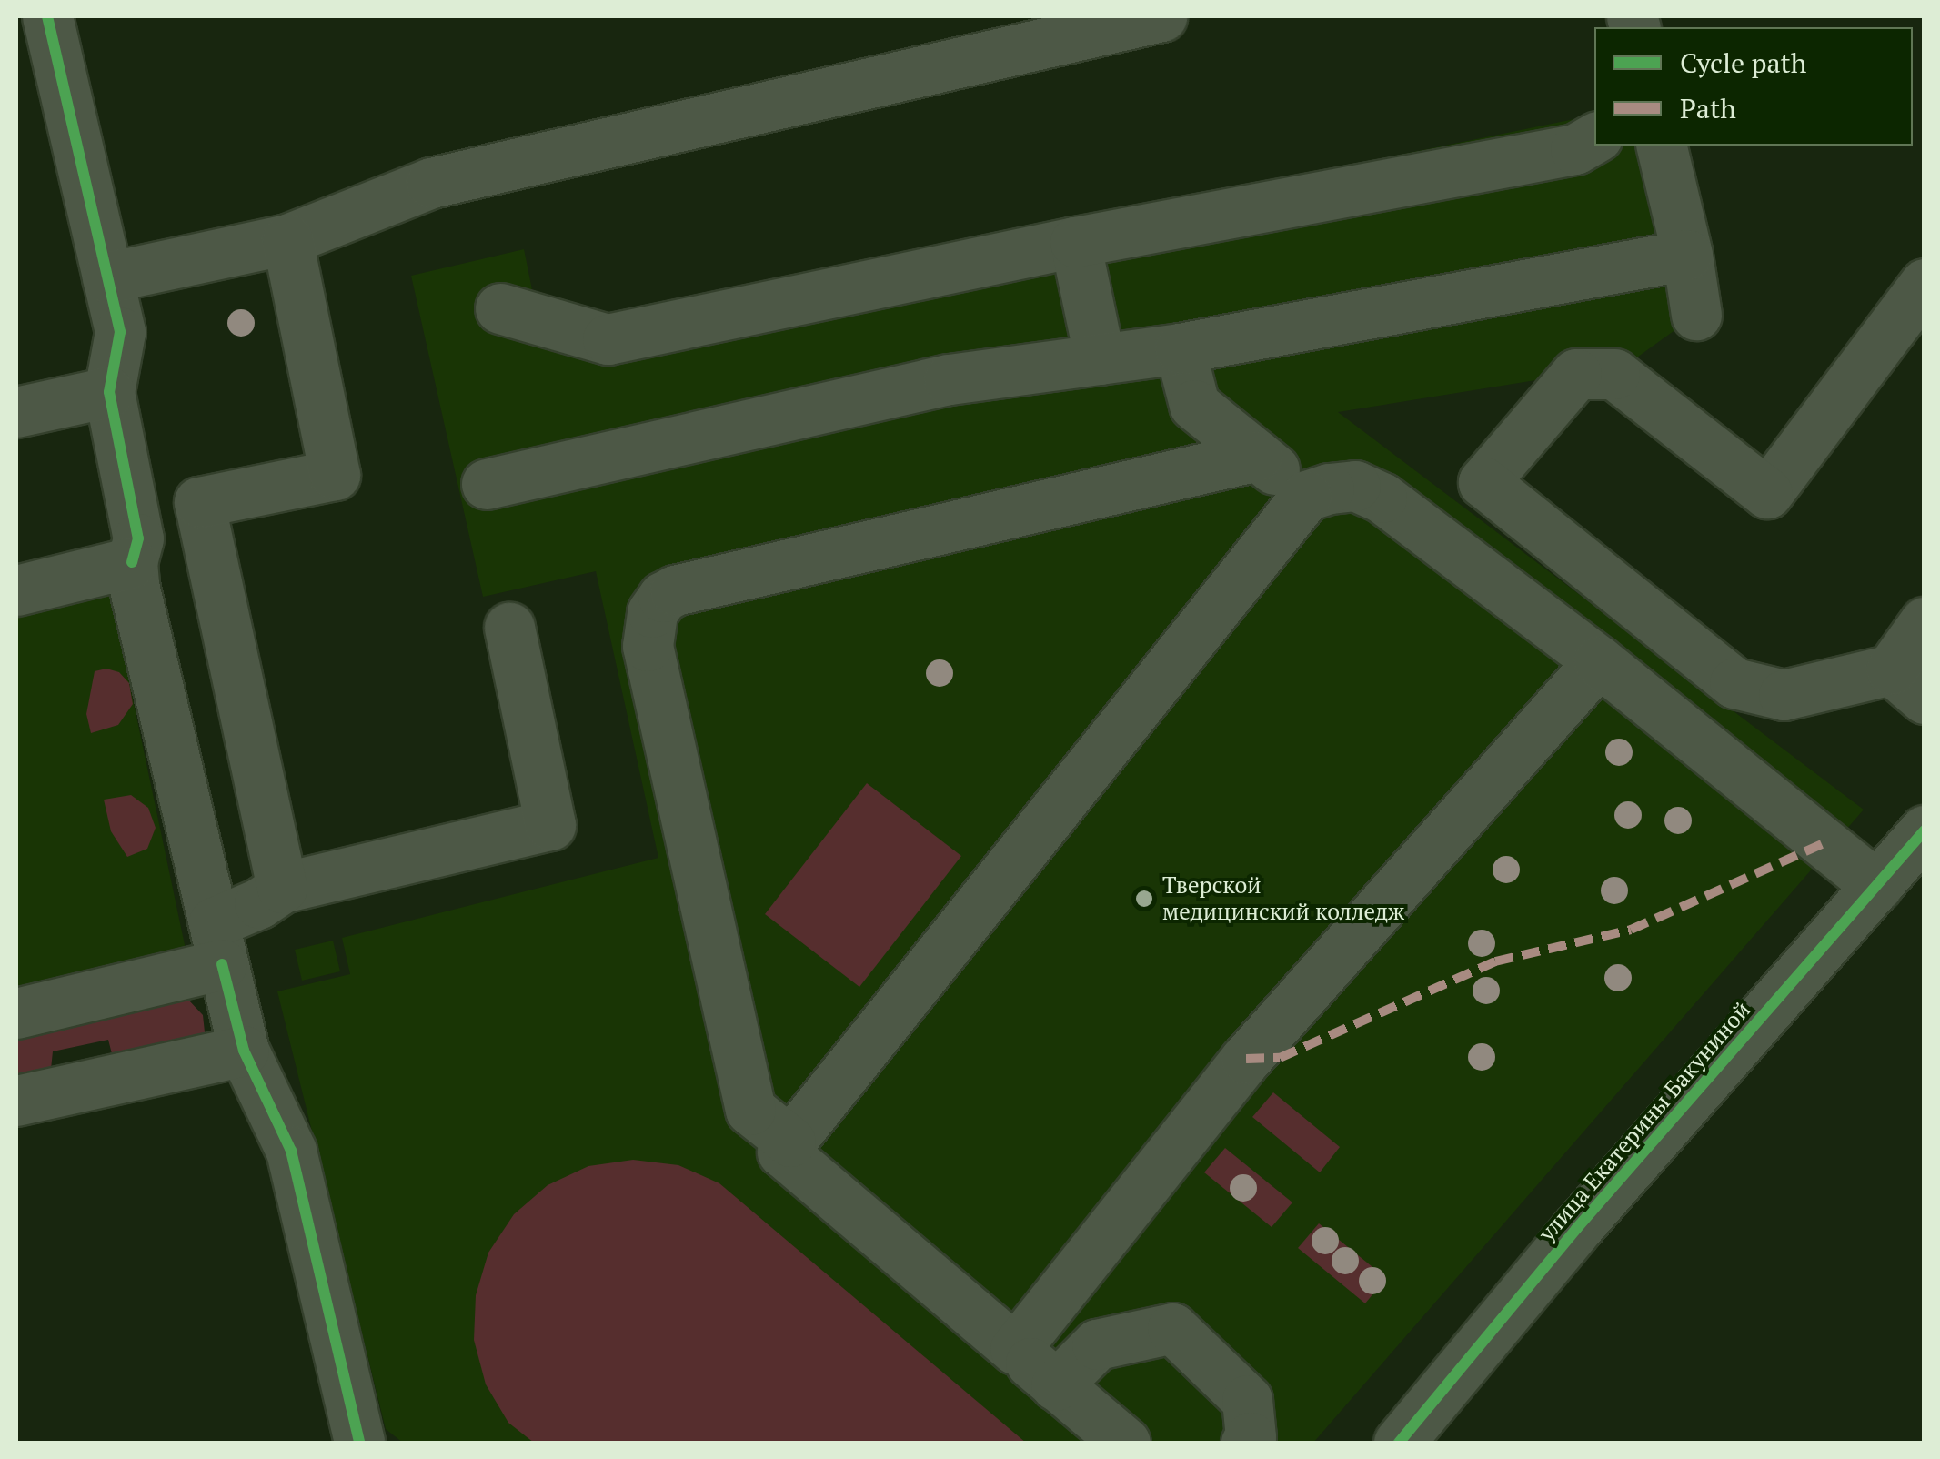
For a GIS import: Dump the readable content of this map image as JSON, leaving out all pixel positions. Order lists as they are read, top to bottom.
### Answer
{
  "streets": {
    "street": ["улица Екатерины Бакуниной"]
  },
  "places": ["Тверской медицинский колледж"],
  "legend": ["Cycle path", "Path"]
}
